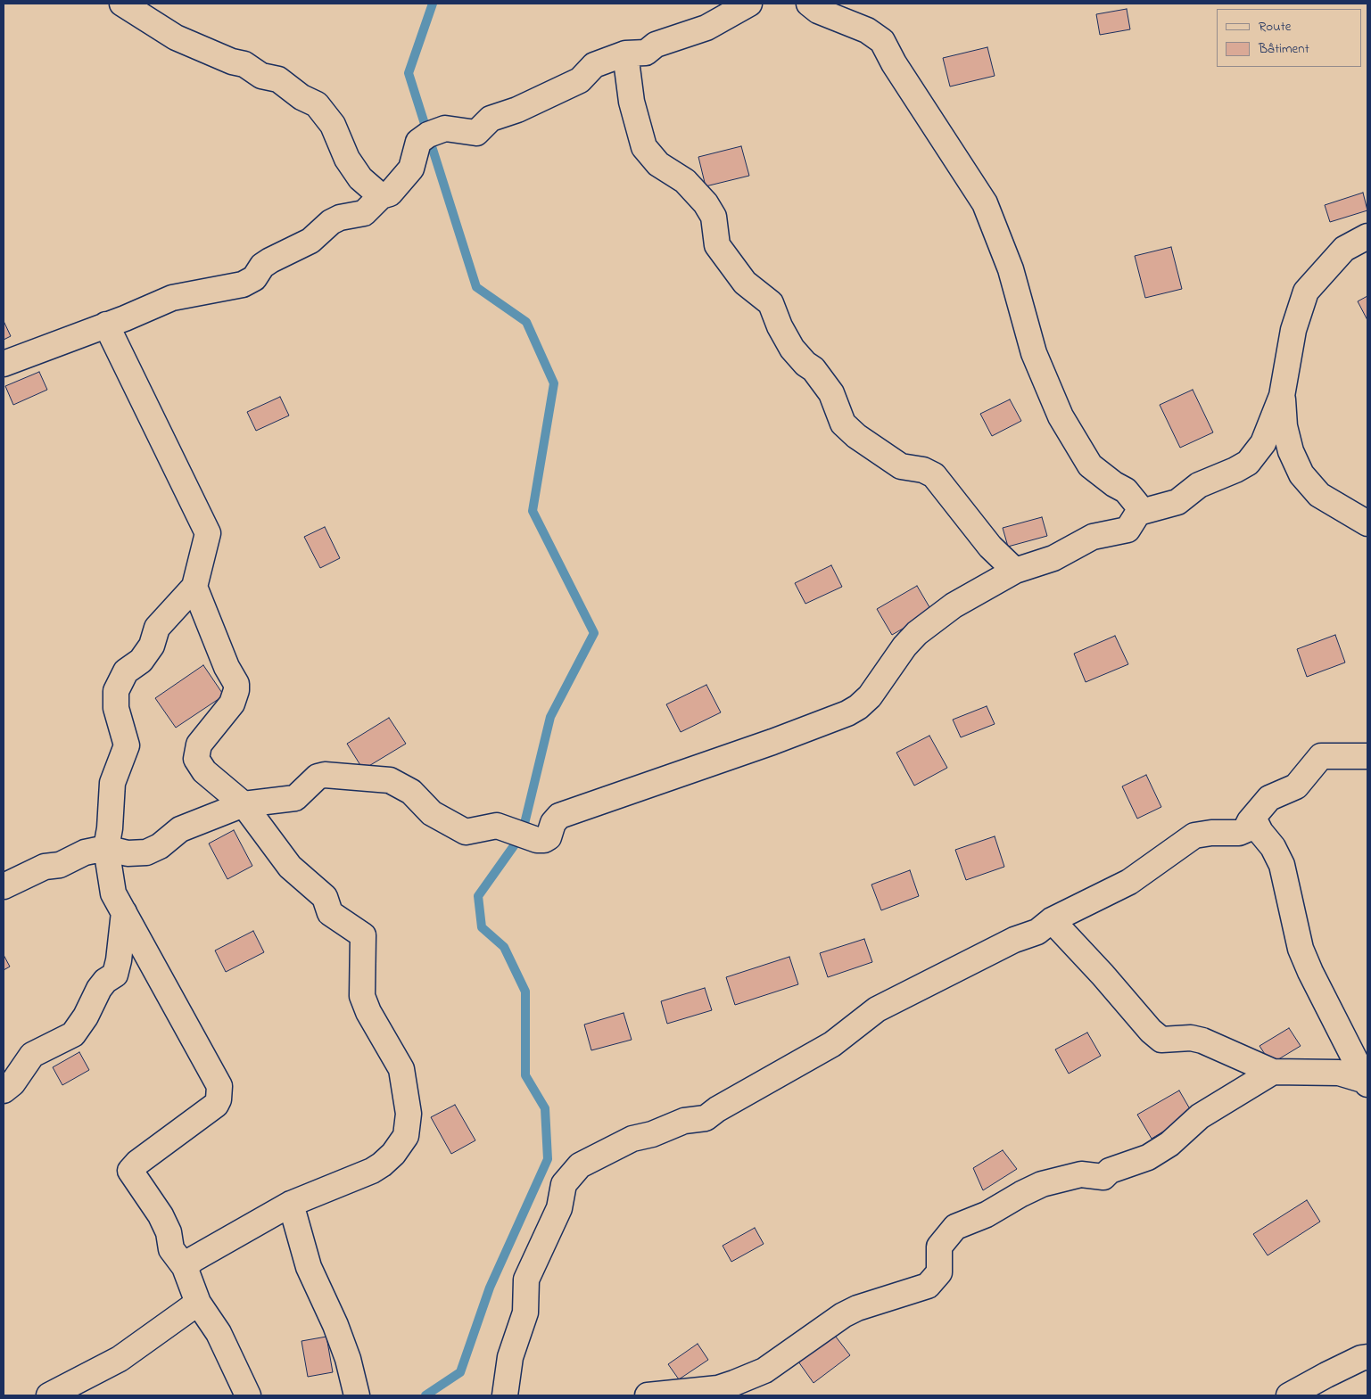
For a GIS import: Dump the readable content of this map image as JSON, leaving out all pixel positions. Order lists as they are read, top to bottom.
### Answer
{
  "legend": ["Route", "Bâtiment"]
}
